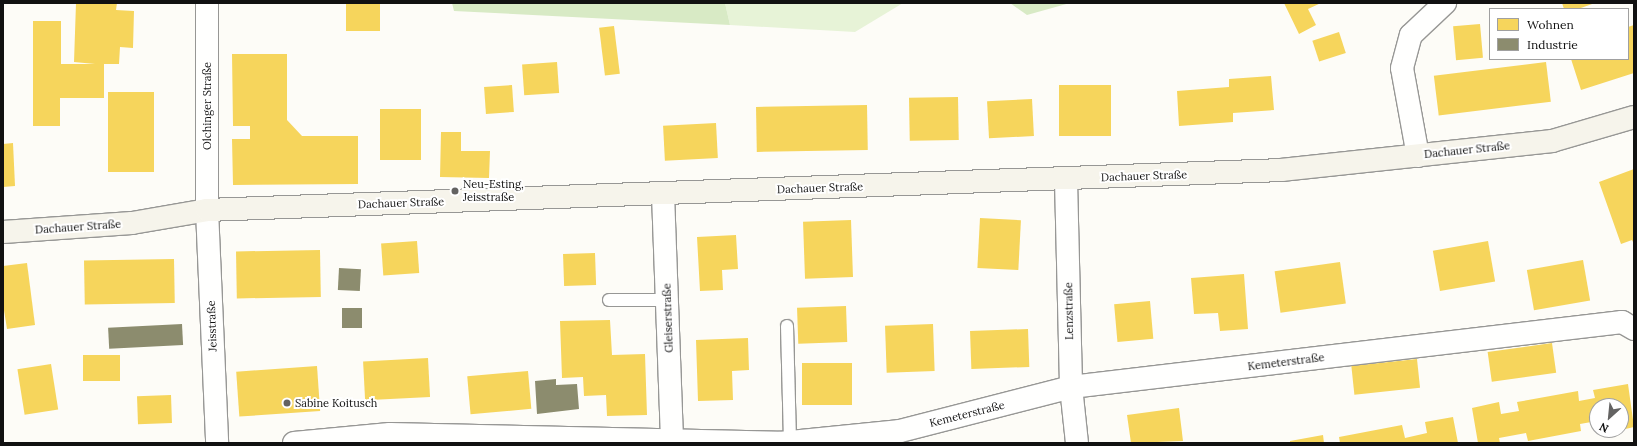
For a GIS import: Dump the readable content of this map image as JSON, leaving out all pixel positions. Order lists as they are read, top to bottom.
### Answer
{
  "streets": {
    "street": [
      "Olchinger Straße",
      "Dachauer Straße",
      "Lenzstraße",
      "Gleiserstraße",
      "Jeisstraße",
      "Kemeterstraße"
    ]
  },
  "crossings": [
    ["Olchinger Straße", "Dachauer Straße"],
    ["Olchinger Straße", "Jeisstraße"],
    ["Dachauer Straße", "Lenzstraße"],
    ["Dachauer Straße", "Gleiserstraße"],
    ["Dachauer Straße", "Jeisstraße"],
    ["Lenzstraße", "Kemeterstraße"],
    ["Gleiserstraße", "Kemeterstraße"]
  ],
  "places": ["Neu-Esting, Jeisstraße", "Sabine Koitusch"],
  "legend": ["Wohnen", "Industrie"],
  "north": "bottom left"
}
